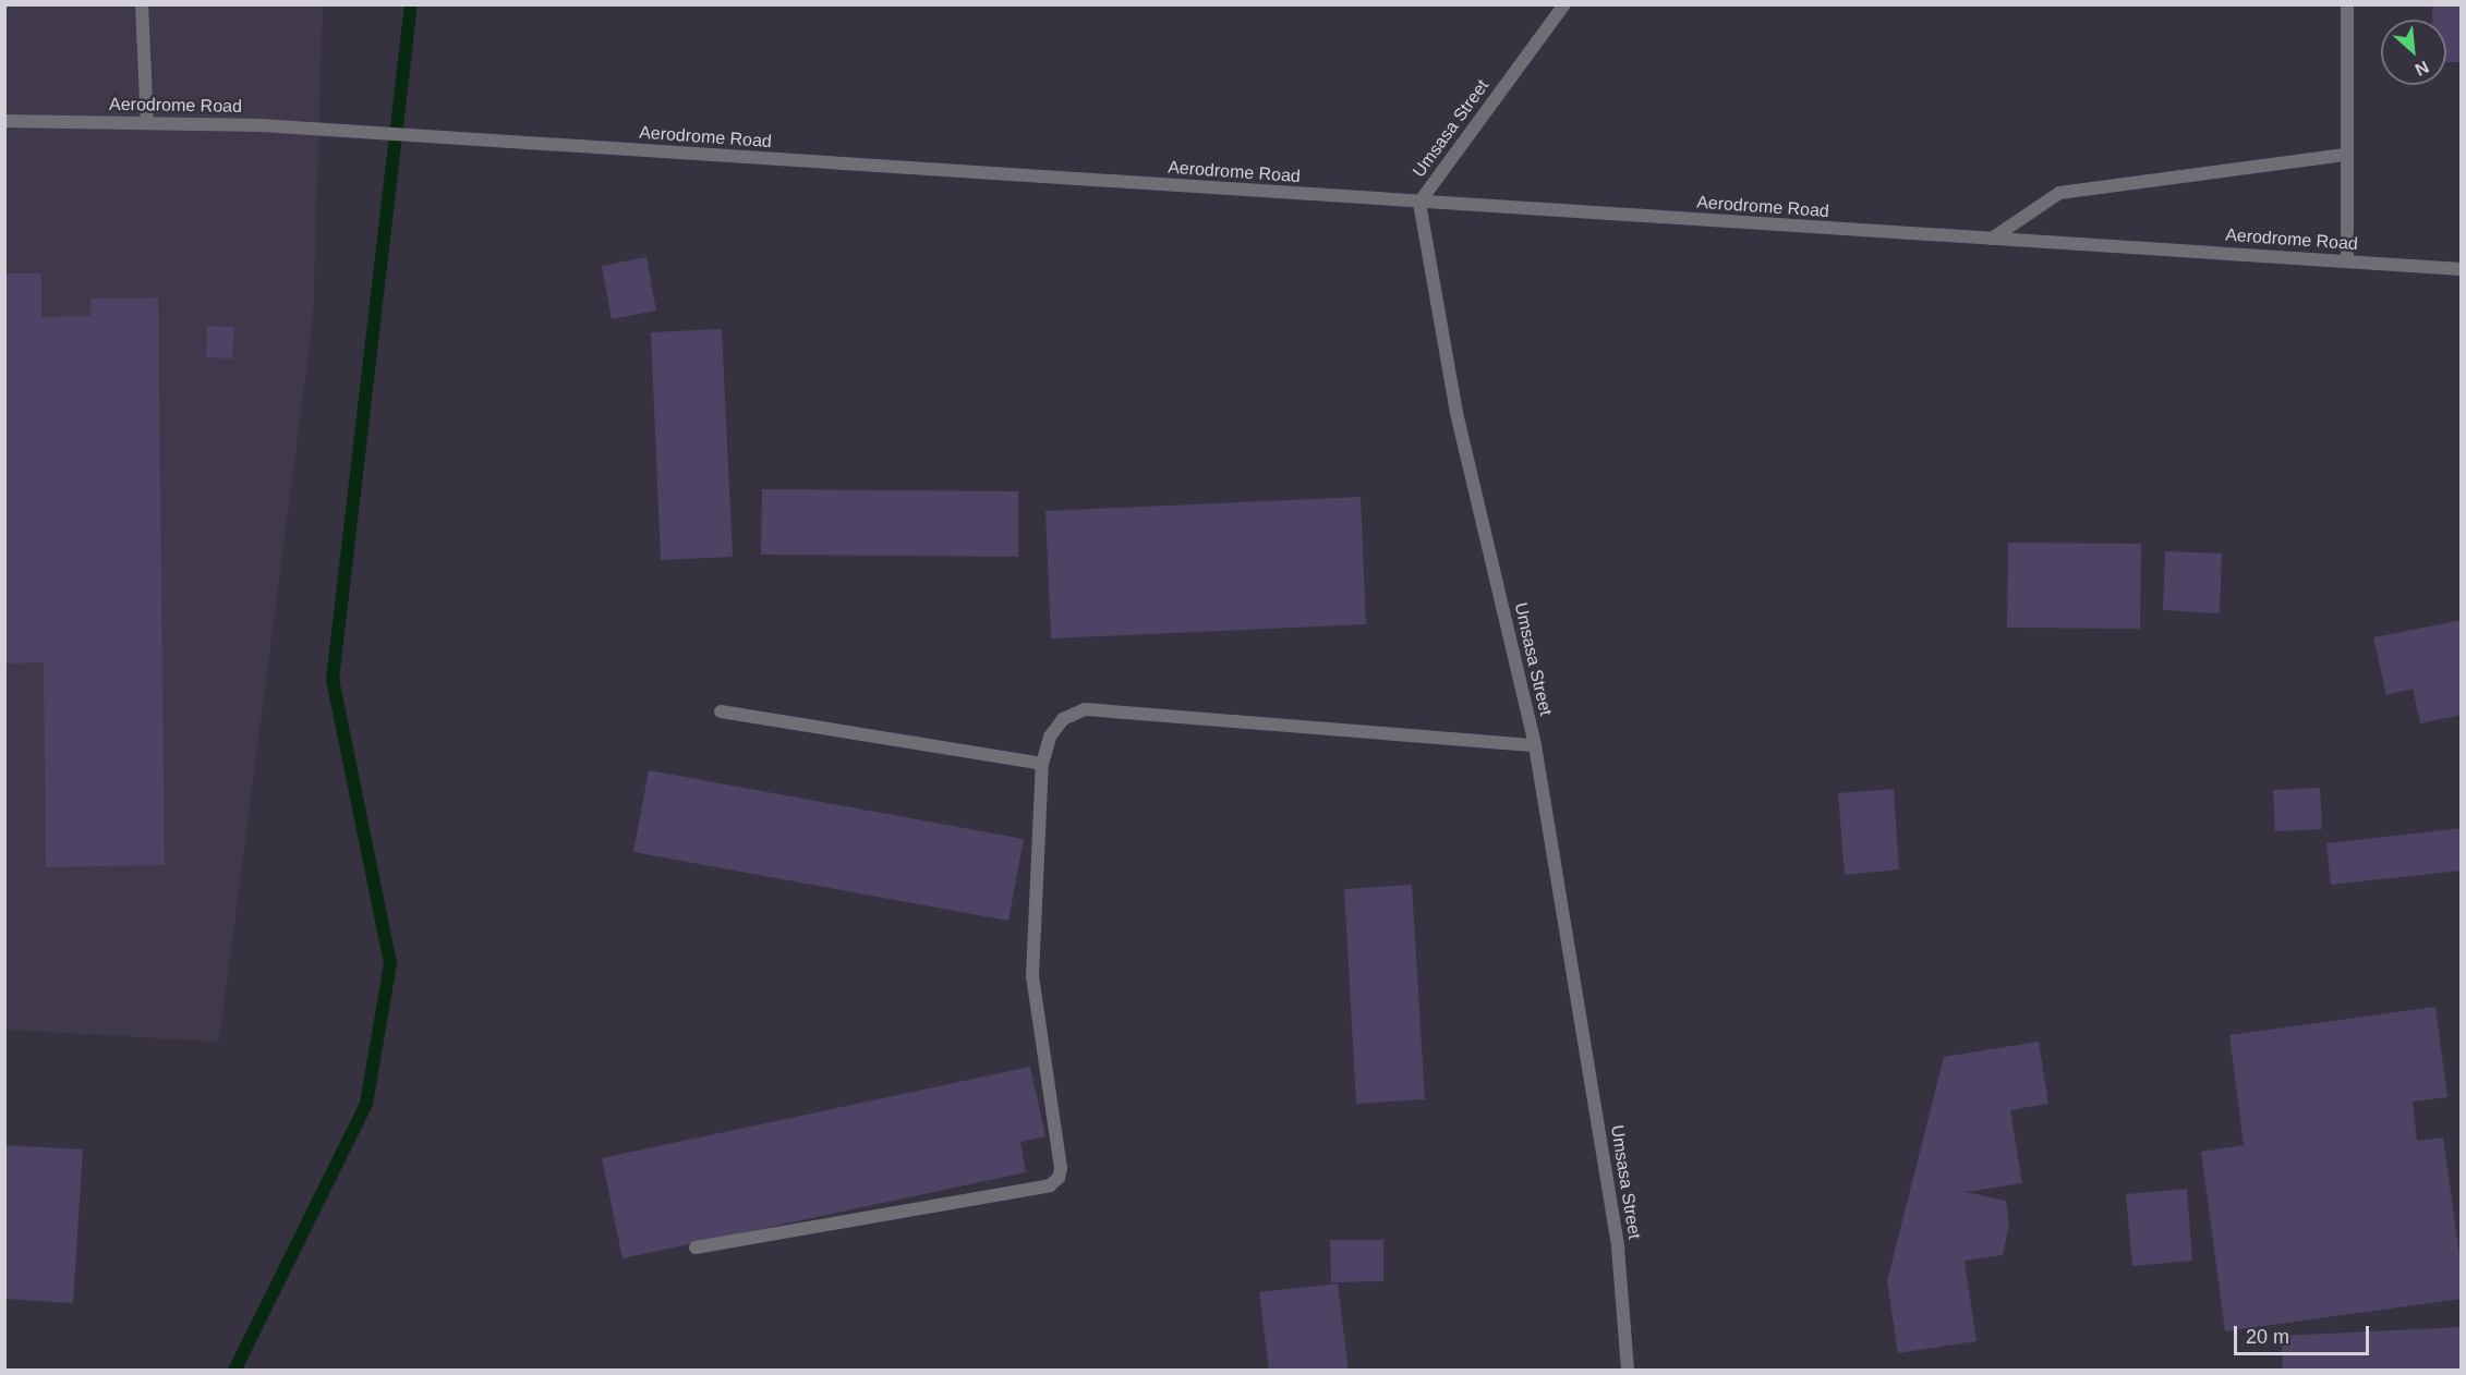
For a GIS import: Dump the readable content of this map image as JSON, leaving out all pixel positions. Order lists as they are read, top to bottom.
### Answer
{
  "streets": {
    "street": ["Aerodrome Road", "Umsasa Street"]
  },
  "crossings": [
    ["Aerodrome Road", "Umsasa Street"]
  ],
  "scale_bar": "20 m",
  "north": "bottom right"
}
